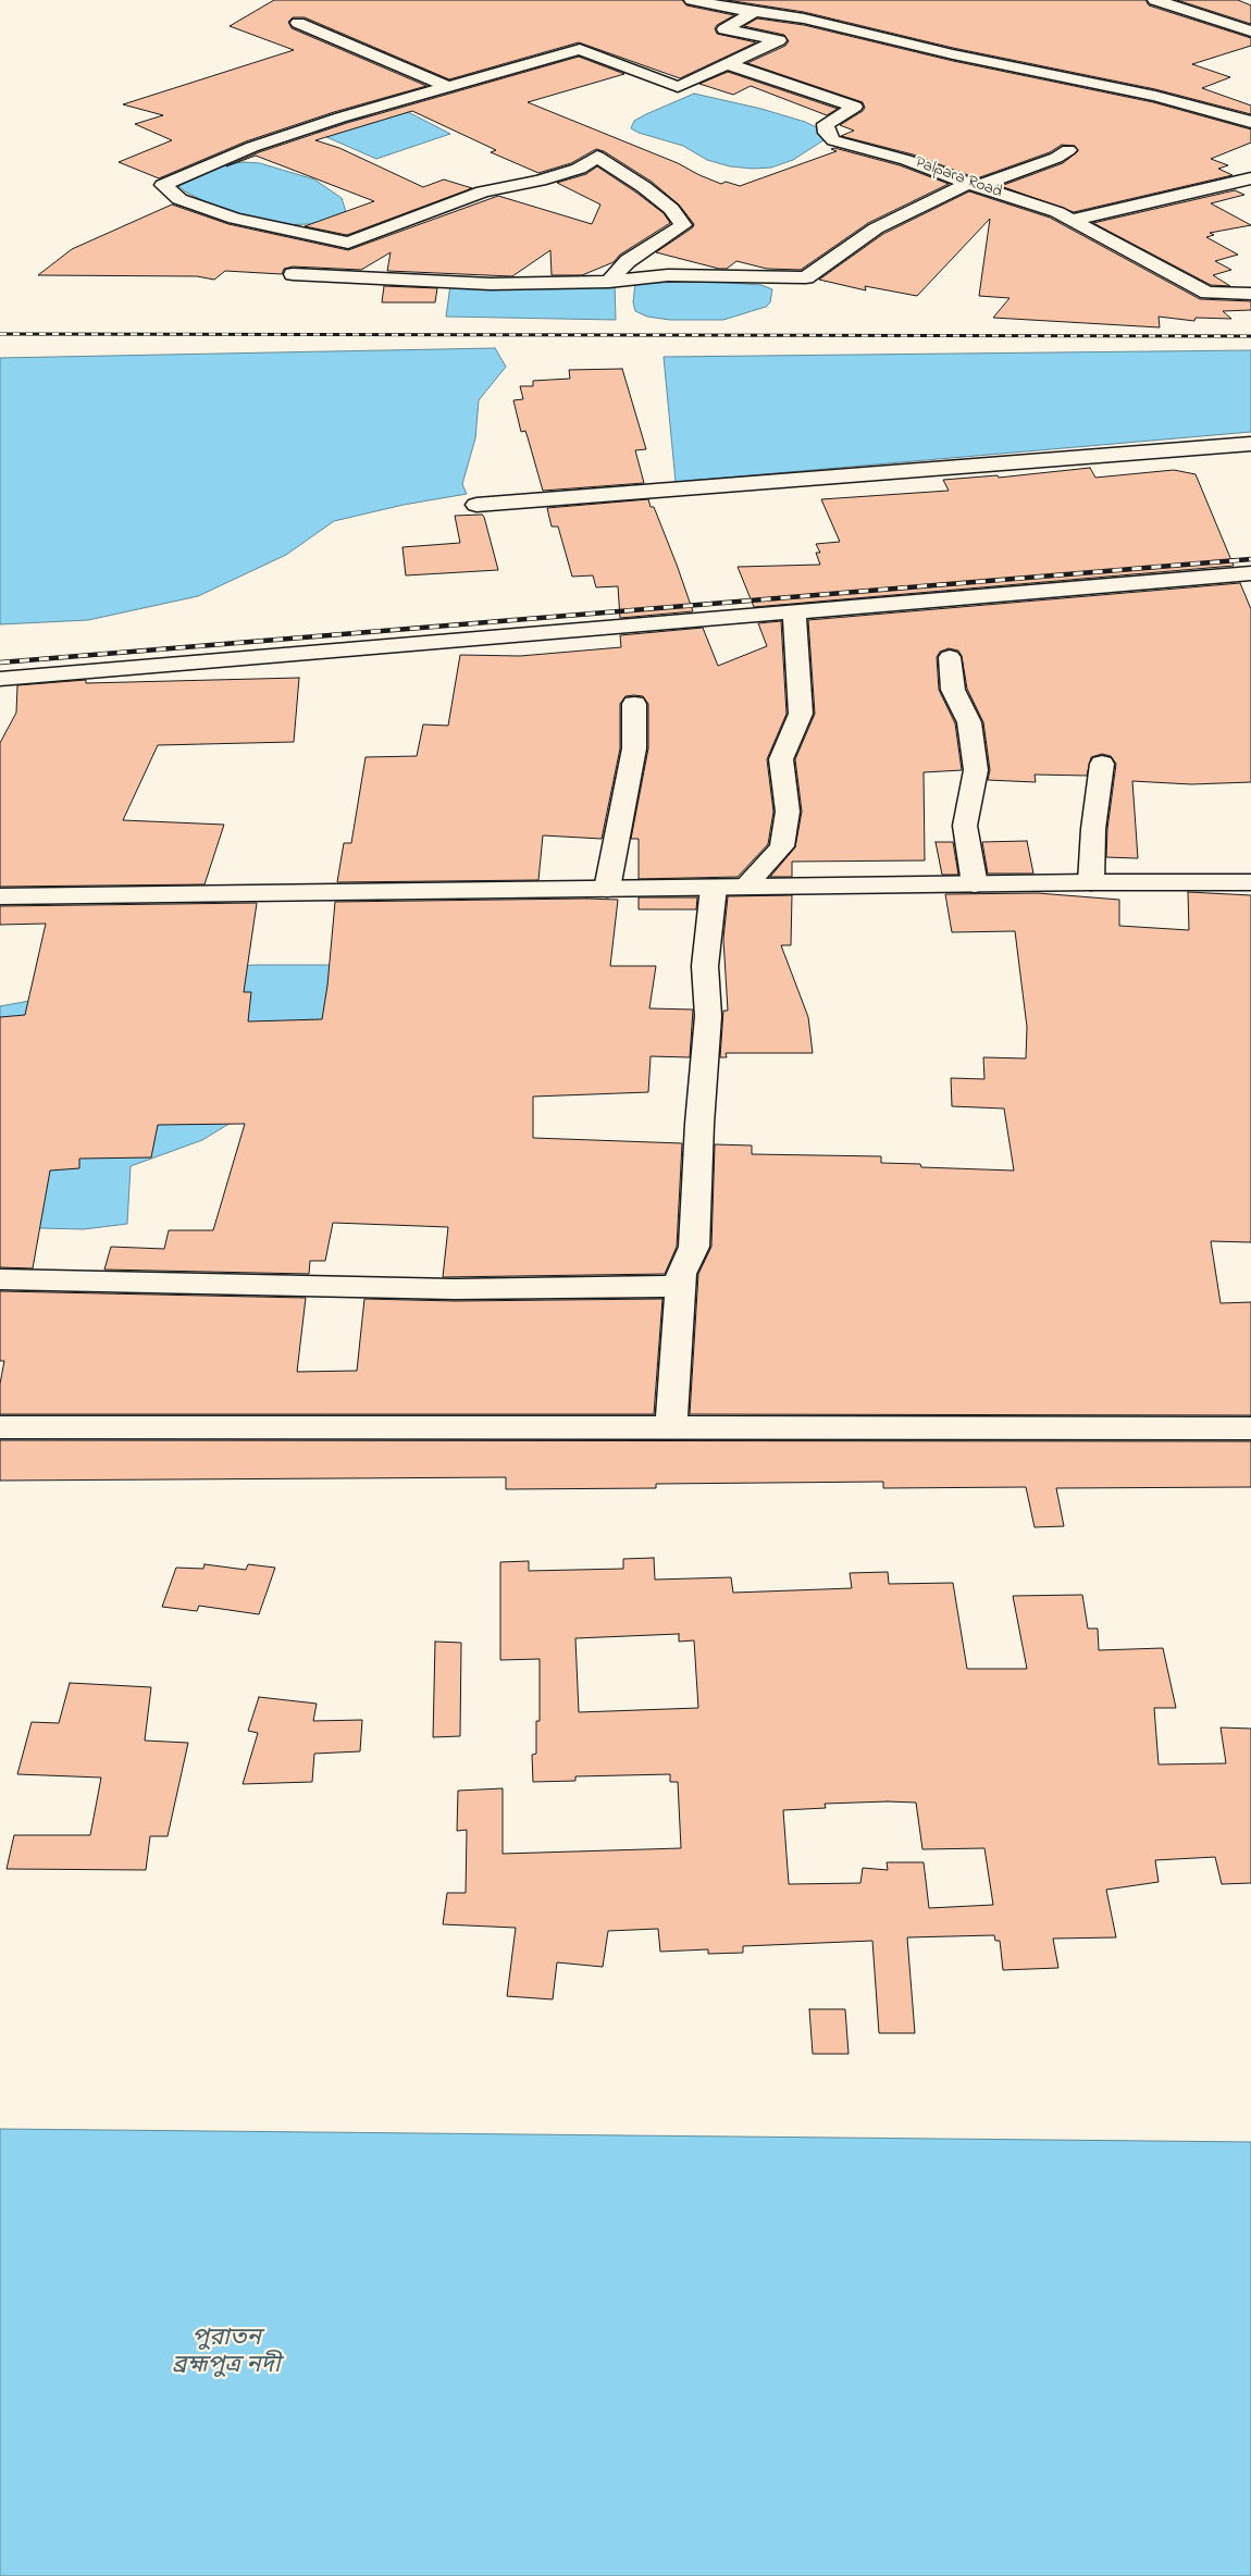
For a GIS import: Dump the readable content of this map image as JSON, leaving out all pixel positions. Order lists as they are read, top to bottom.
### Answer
{
  "streets": {
    "street": ["Palpara Road"]
  },
  "water": ["পুরাতন ব্রহ্মপুত্র নদী"]
}
